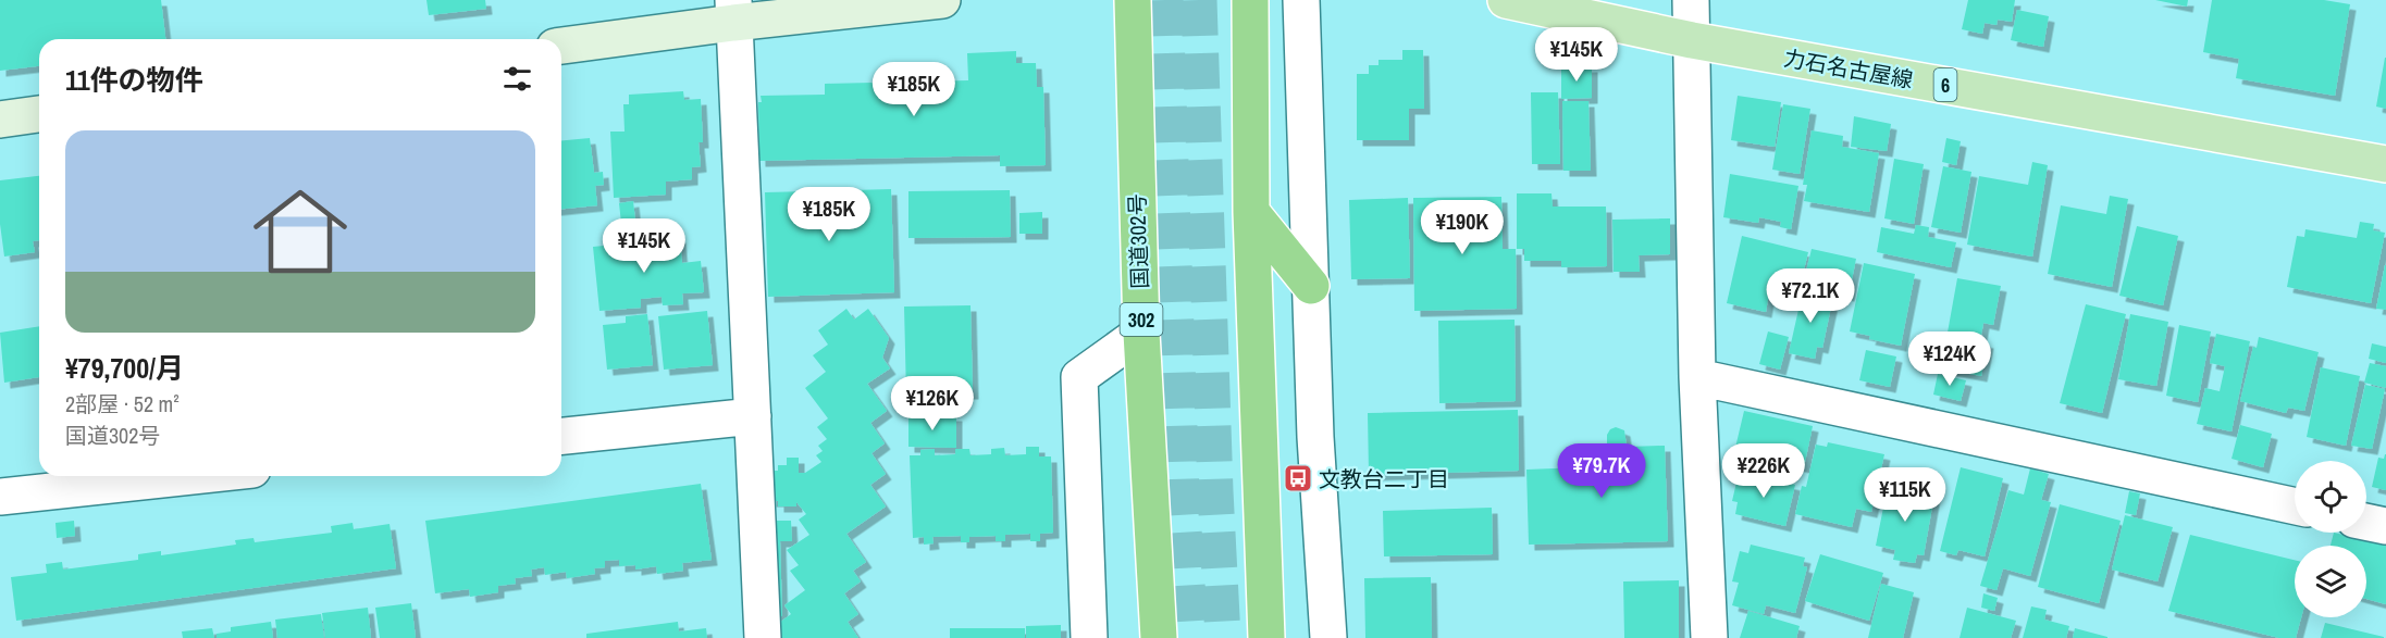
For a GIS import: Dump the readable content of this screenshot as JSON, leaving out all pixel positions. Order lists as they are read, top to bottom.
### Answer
{
  "streets": {
    "highway": ["国道302号", "302"],
    "main road": ["力石名古屋線", "6"]
  },
  "places": {
    "bus stop": ["文教台二丁目"]
  },
  "page": {
    "price": [
      "¥145K",
      "¥185K",
      "¥185K",
      "¥190K",
      "¥145K",
      "¥72.1K",
      "¥124K",
      "¥126K",
      "¥79.7K",
      "¥226K",
      "¥115K"
    ],
    "heading": "11件の物件",
    "list": [
      {
        "name": "¥79,700/月",
        "note": "2部屋 · 52 m² · 国道302号"
      }
    ]
  }
}
